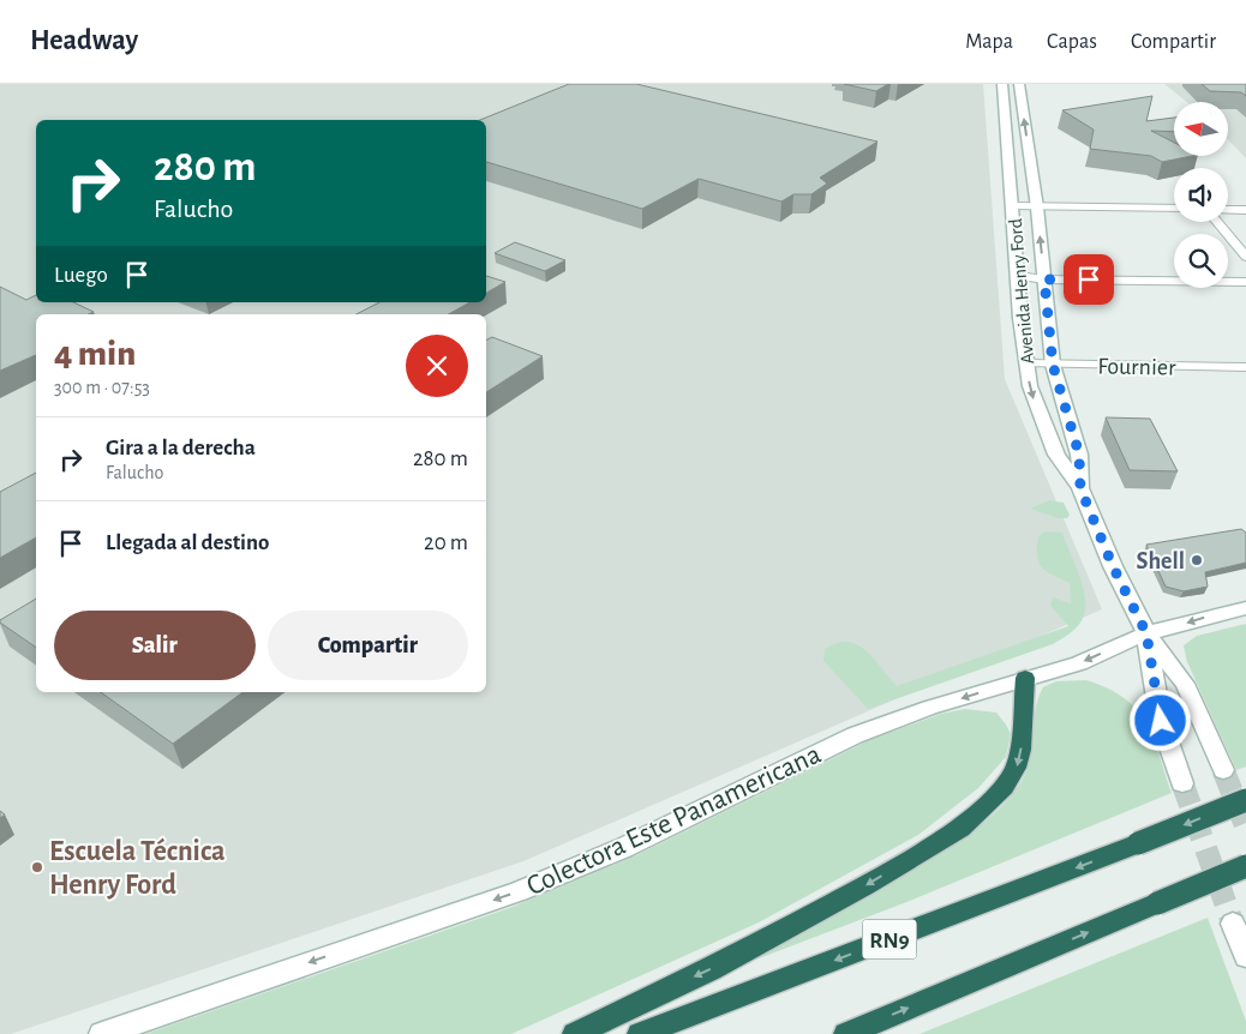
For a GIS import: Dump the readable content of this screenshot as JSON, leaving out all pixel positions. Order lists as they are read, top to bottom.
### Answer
{
  "streets": {
    "highway": ["RN9"],
    "main road": ["Avenida Henry Ford", "Colectora Este Panamericana"],
    "street": ["Fournier"]
  },
  "crossings": [
    ["Avenida Henry Ford", "Fournier"],
    ["Avenida Henry Ford", "Colectora Este Panamericana"]
  ],
  "one_way": ["Colectora Este Panamericana"],
  "places": ["Shell", "Escuela Técnica Henry Ford"],
  "north": "left",
  "page": {
    "header": "Headway",
    "nav": ["Mapa", "Capas", "Compartir"],
    "turn": ["280 m", "Falucho"],
    "then": "Luego",
    "heading": ["4 min", "300 m · 07:53"],
    "list": [
      {
        "name": "Gira a la derecha",
        "note": "Falucho",
        "value": "280 m"
      },
      {
        "name": "Llegada al destino",
        "value": "20 m"
      }
    ],
    "buttons": ["Salir", "Compartir"]
  }
}
